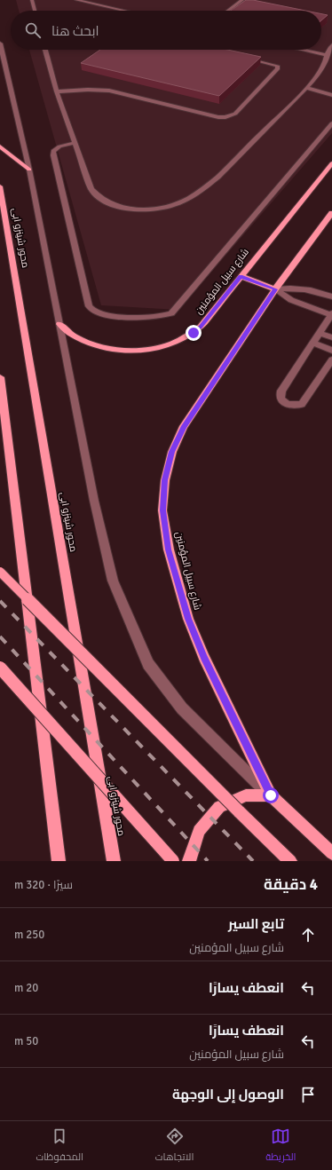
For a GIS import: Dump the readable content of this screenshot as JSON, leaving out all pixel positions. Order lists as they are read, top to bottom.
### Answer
{
  "streets": {
    "main road": ["محور شينزو ابى", "شارع سبيل المؤمنين"]
  },
  "page": {
    "search": "ابحث هنا",
    "heading": ["4 دقيقة", "سيرًا · 320 m"],
    "list": [
      ["تابع السير", "شارع سبيل المؤمنين", "250 m"],
      ["انعطف يسارًا", "20 m"],
      ["انعطف يسارًا", "شارع سبيل المؤمنين", "50 m"],
      "الوصول إلى الوجهة"
    ],
    "nav": ["الخريطة", "الاتجاهات", "المحفوظات"]
  }
}
